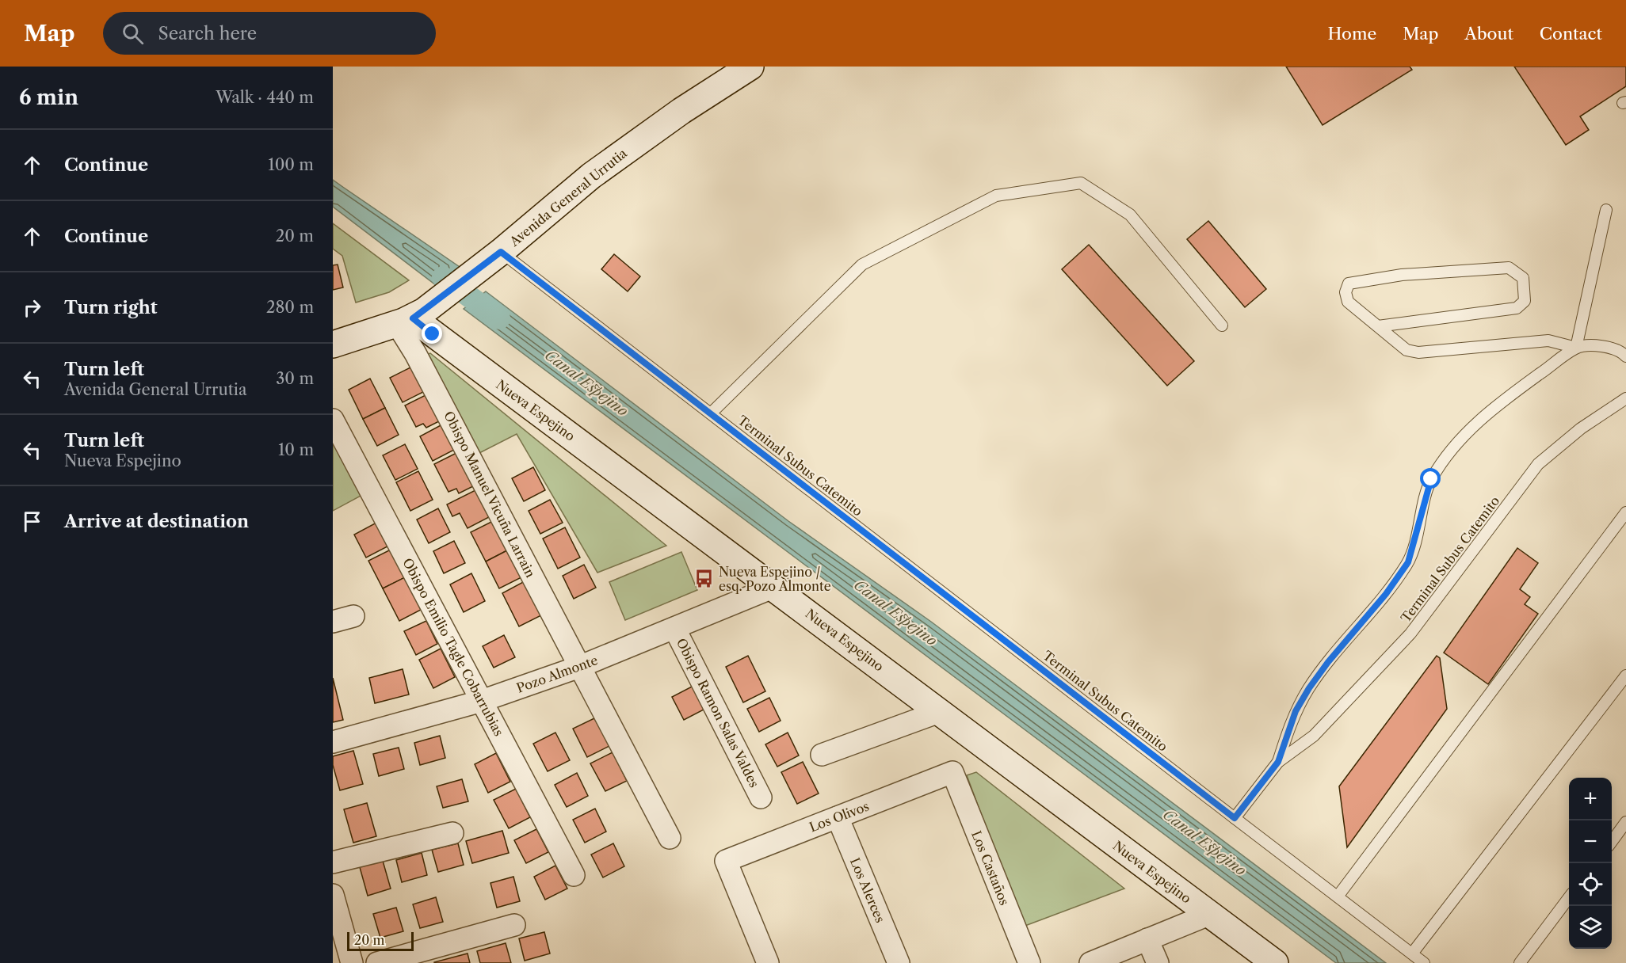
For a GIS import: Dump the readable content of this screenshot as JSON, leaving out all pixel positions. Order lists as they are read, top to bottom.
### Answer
{
  "streets": {
    "street": [
      "Avenida General Urrutia",
      "Nueva Espejino",
      "Obispo Manuel Vicuña Larrain",
      "Obispo Emilio Tagle Cobarrubias",
      "Pozo Almonte",
      "Obispo Ramon Salas Valdes",
      "Los Olivos",
      "Los Castaños",
      "Los Alerces"
    ],
    "lane": ["Terminal Subus Catemito"]
  },
  "crossings": [
    ["Avenida General Urrutia", "Nueva Espejino"],
    ["Avenida General Urrutia", "Terminal Subus Catemito"],
    ["Avenida General Urrutia", "Obispo Manuel Vicuña Larrain"],
    ["Nueva Espejino", "Obispo Manuel Vicuña Larrain"],
    ["Nueva Espejino", "Pozo Almonte"],
    ["Obispo Manuel Vicuña Larrain", "Pozo Almonte"],
    ["Obispo Emilio Tagle Cobarrubias", "Pozo Almonte"],
    ["Pozo Almonte", "Obispo Ramon Salas Valdes"],
    ["Los Olivos", "Los Castaños"],
    ["Los Olivos", "Los Alerces"]
  ],
  "water": ["Canal Espejino"],
  "places": {
    "bus stop": ["Nueva Espejino / esq. Pozo Almonte"]
  },
  "scale_bar": "20 m",
  "page": {
    "header": "Map",
    "search": "Search here",
    "nav": [
      "Home",
      "Map",
      "About",
      "Contact"
    ],
    "heading": ["6 min", "Walk · 440 m"],
    "list": [
      ["Continue", "100 m"],
      ["Continue", "20 m"],
      ["Turn right", "280 m"],
      ["Turn left", "Avenida General Urrutia", "30 m"],
      ["Turn left", "Nueva Espejino", "10 m"],
      "Arrive at destination"
    ],
    "map_buttons": ["+", "−"],
    "scale": "20 m"
  }
}
